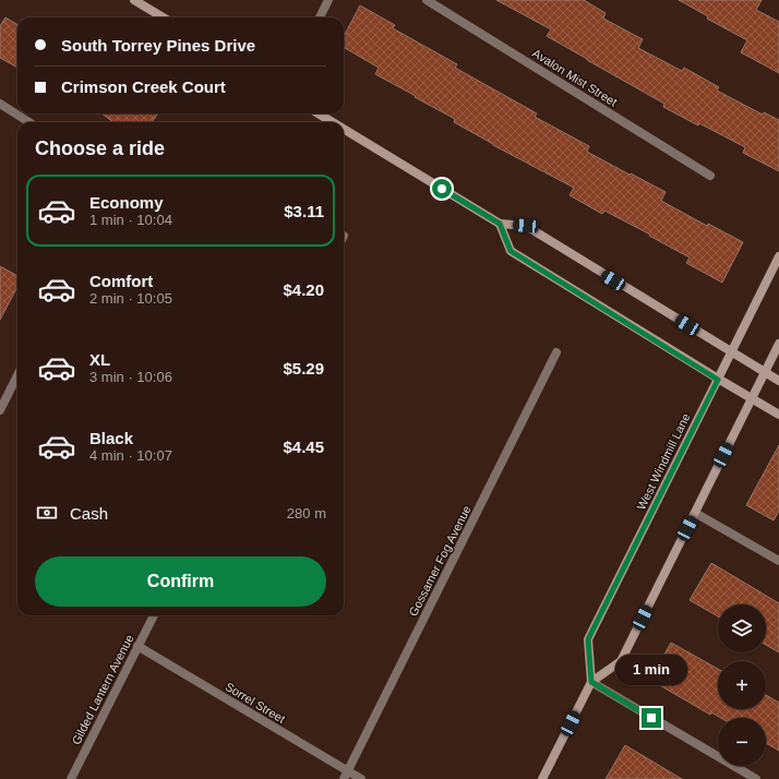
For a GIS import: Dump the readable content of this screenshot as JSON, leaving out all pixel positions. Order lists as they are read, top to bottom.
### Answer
{
  "streets": {
    "main road": ["West Windmill Lane"],
    "street": [
      "Avalon Mist Street",
      "Gossamer Fog Avenue",
      "Gilded Lantern Avenue",
      "Sorrel Street"
    ]
  },
  "crossings": [
    ["Gossamer Fog Avenue", "Sorrel Street"],
    ["Gilded Lantern Avenue", "Sorrel Street"]
  ],
  "page": {
    "banner": ["South Torrey Pines Drive", "Crimson Creek Court"],
    "heading": "Choose a ride",
    "list": [
      {
        "name": "Economy",
        "note": "1 min · 10:04",
        "value": "$3.11"
      },
      {
        "name": "Comfort",
        "note": "2 min · 10:05",
        "value": "$4.20"
      },
      {
        "name": "XL",
        "note": "3 min · 10:06",
        "value": "$5.29"
      },
      {
        "name": "Black",
        "note": "4 min · 10:07",
        "value": "$4.45"
      }
    ],
    "pay": ["Cash", "280 m"],
    "buttons": "Confirm",
    "map_buttons": ["+", "−"],
    "bubble": "1 min"
  }
}
